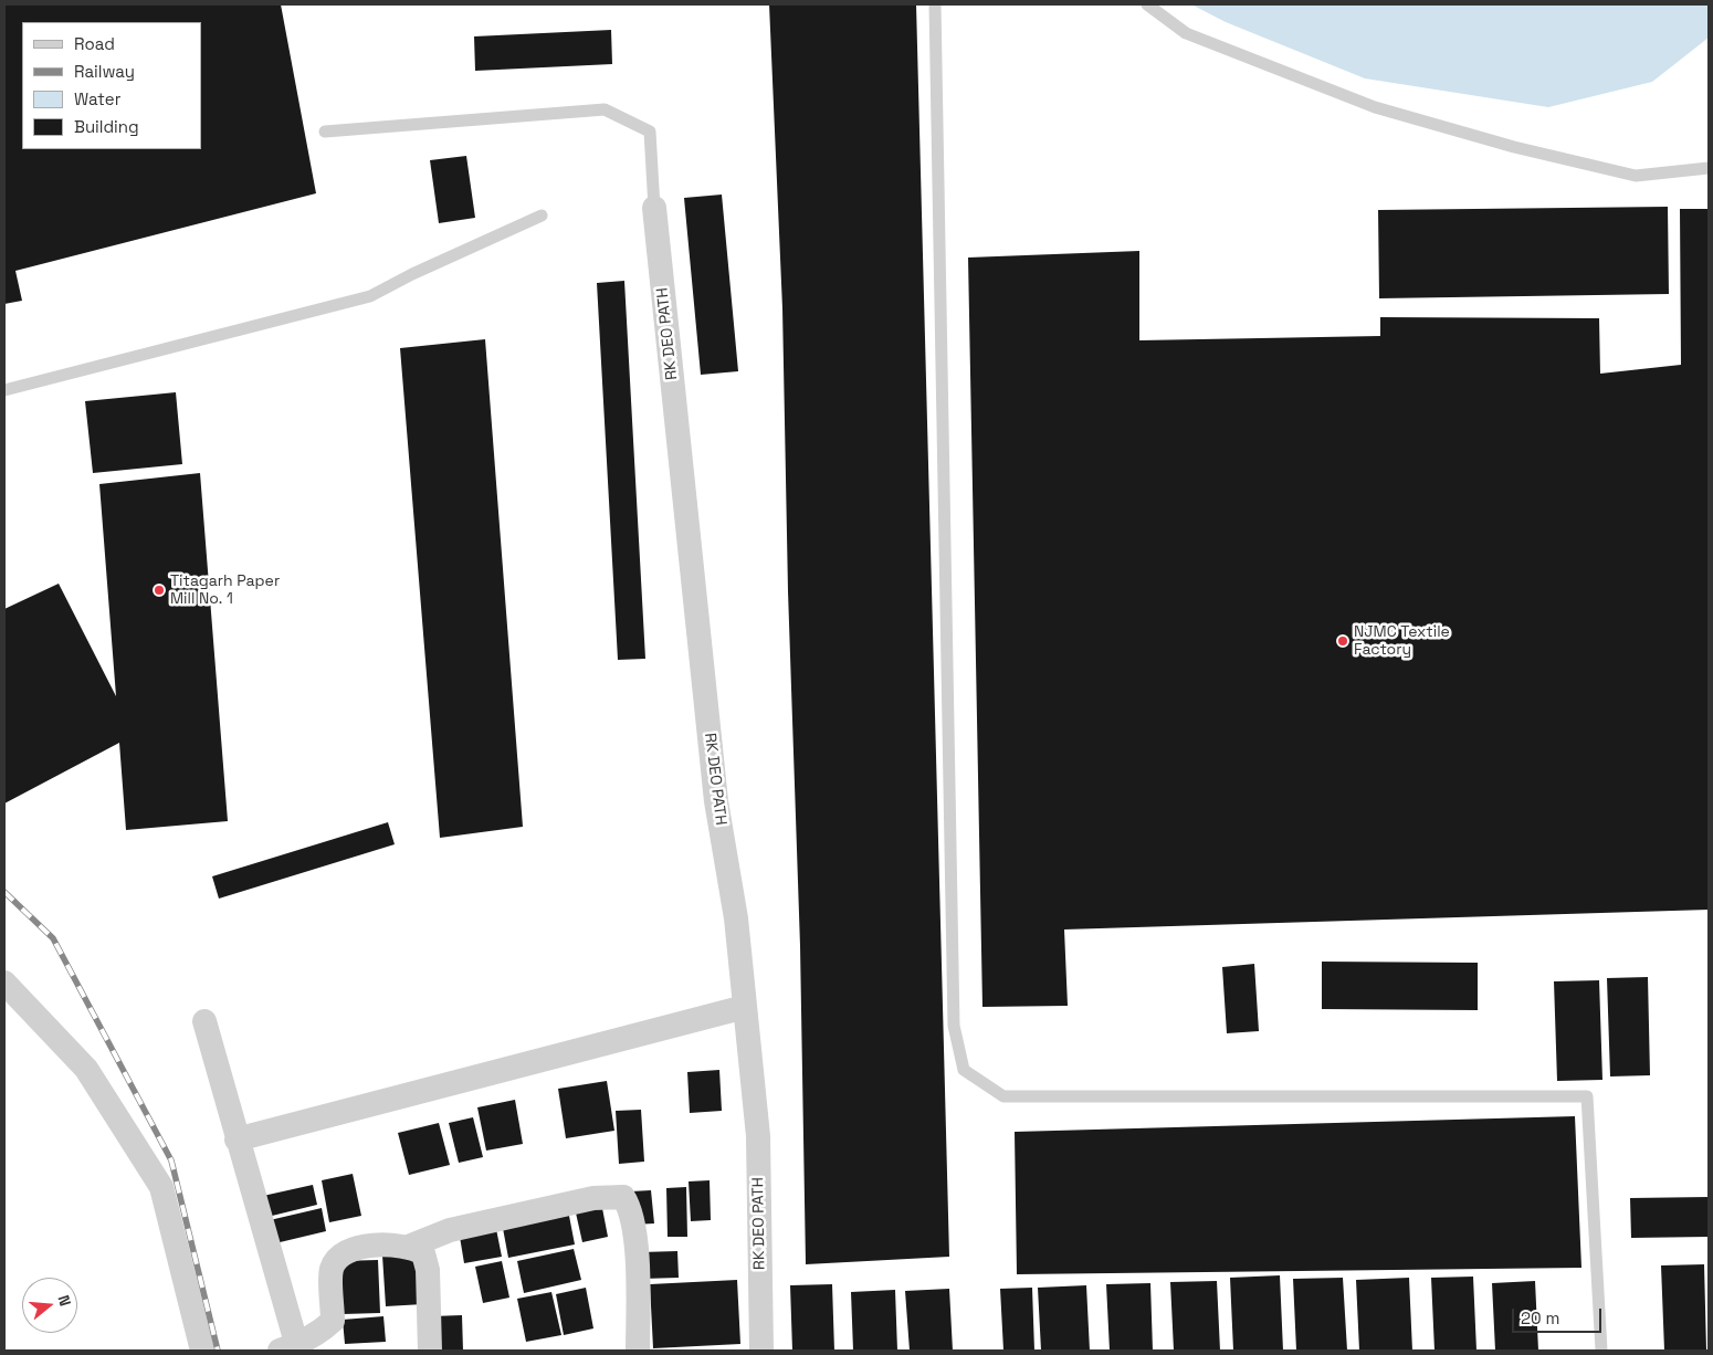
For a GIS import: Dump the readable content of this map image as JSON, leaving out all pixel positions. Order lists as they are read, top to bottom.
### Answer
{
  "streets": {
    "street": ["RK DEO PATH"]
  },
  "places": ["Titagarh Paper Mill No. 1", "NJMC Textile Factory"],
  "legend": [
    "Road",
    "Railway",
    "Water",
    "Building"
  ],
  "scale_bar": "20 m",
  "north": "right"
}
